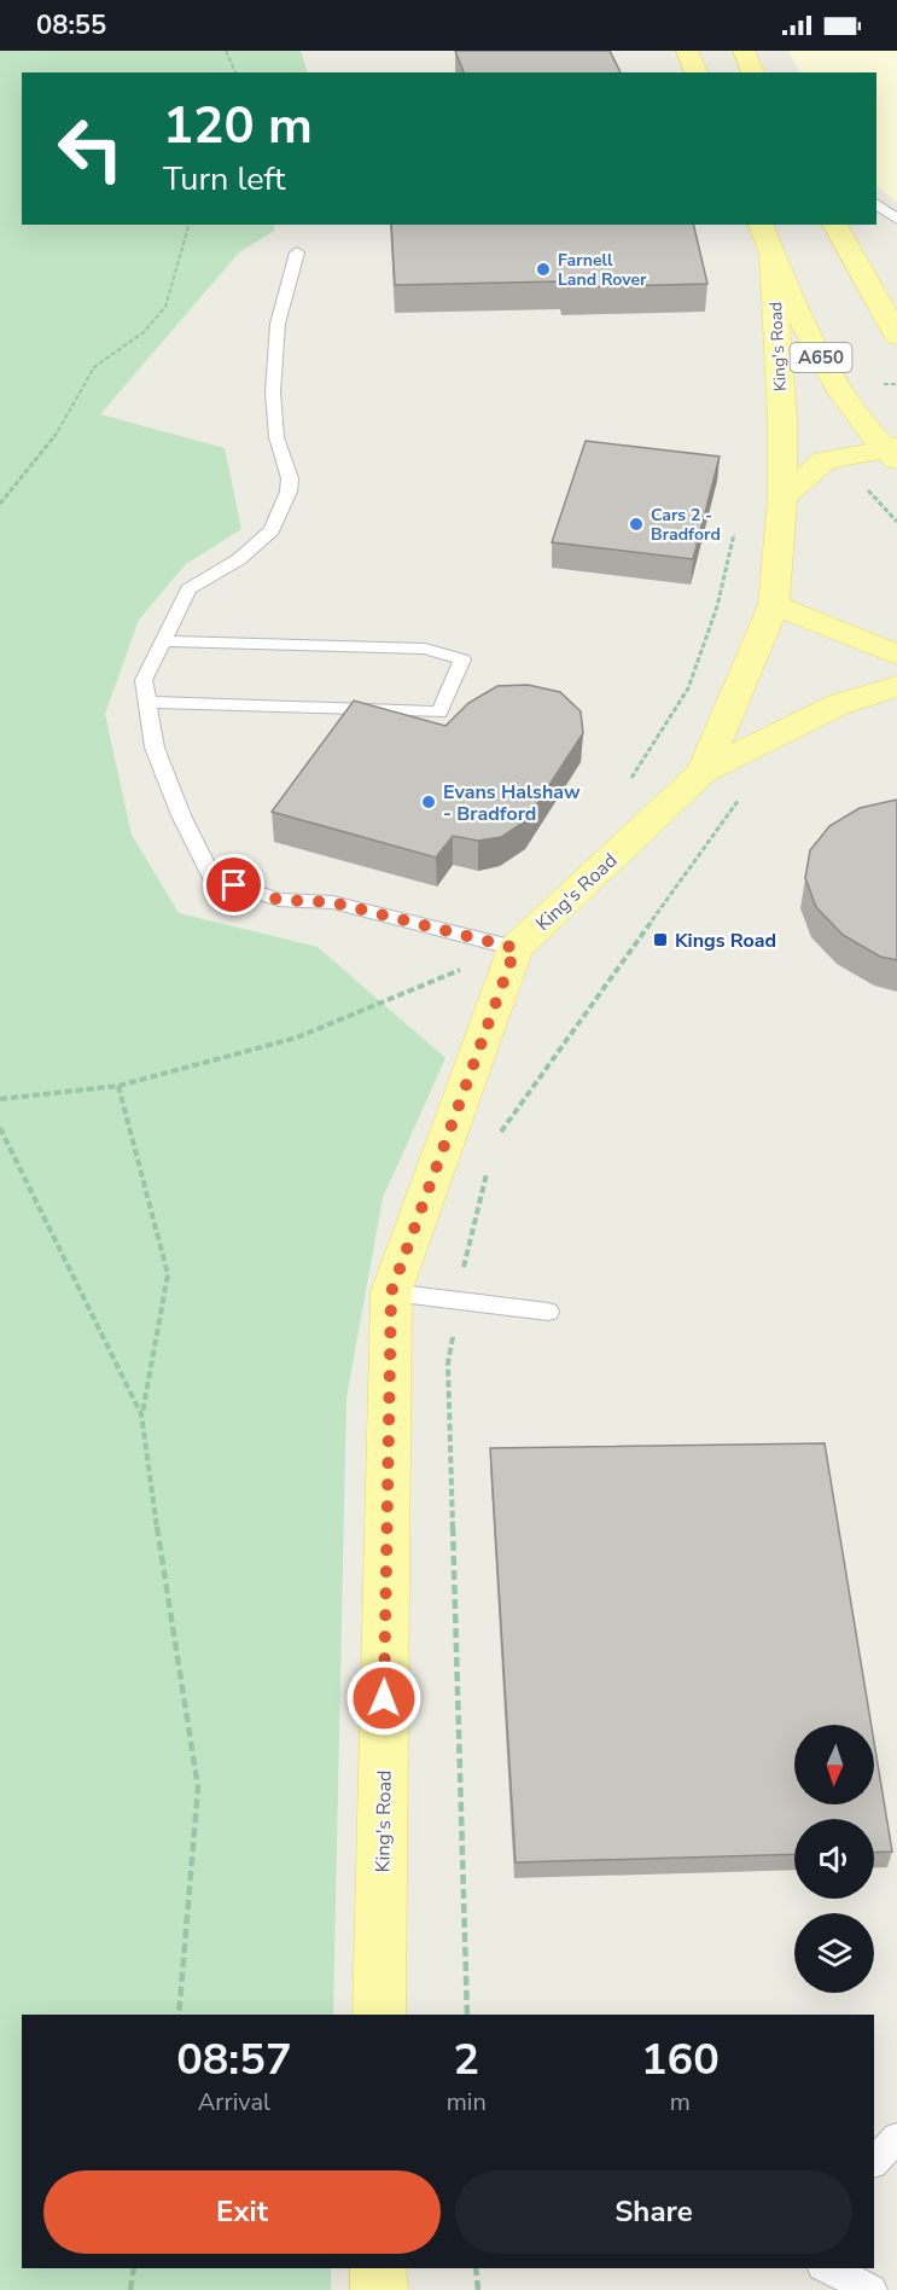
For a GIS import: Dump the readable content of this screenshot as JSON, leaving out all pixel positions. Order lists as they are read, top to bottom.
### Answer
{
  "streets": {
    "main road": ["King's Road", "A650"]
  },
  "crossings": [
    ["King's Road", "A650"]
  ],
  "places": {
    "other": ["Farnell Land Rover", "Cars 2 - Bradford", "Evans Halshaw - Bradford"],
    "transit": ["Kings Road"]
  },
  "north": "bottom",
  "page": {
    "status": "08:55",
    "turn": ["120 m", "Turn left"],
    "eta": [
      "08:57",
      "Arrival",
      "2",
      "min",
      "160",
      "m"
    ],
    "buttons": ["Exit", "Share"]
  }
}
